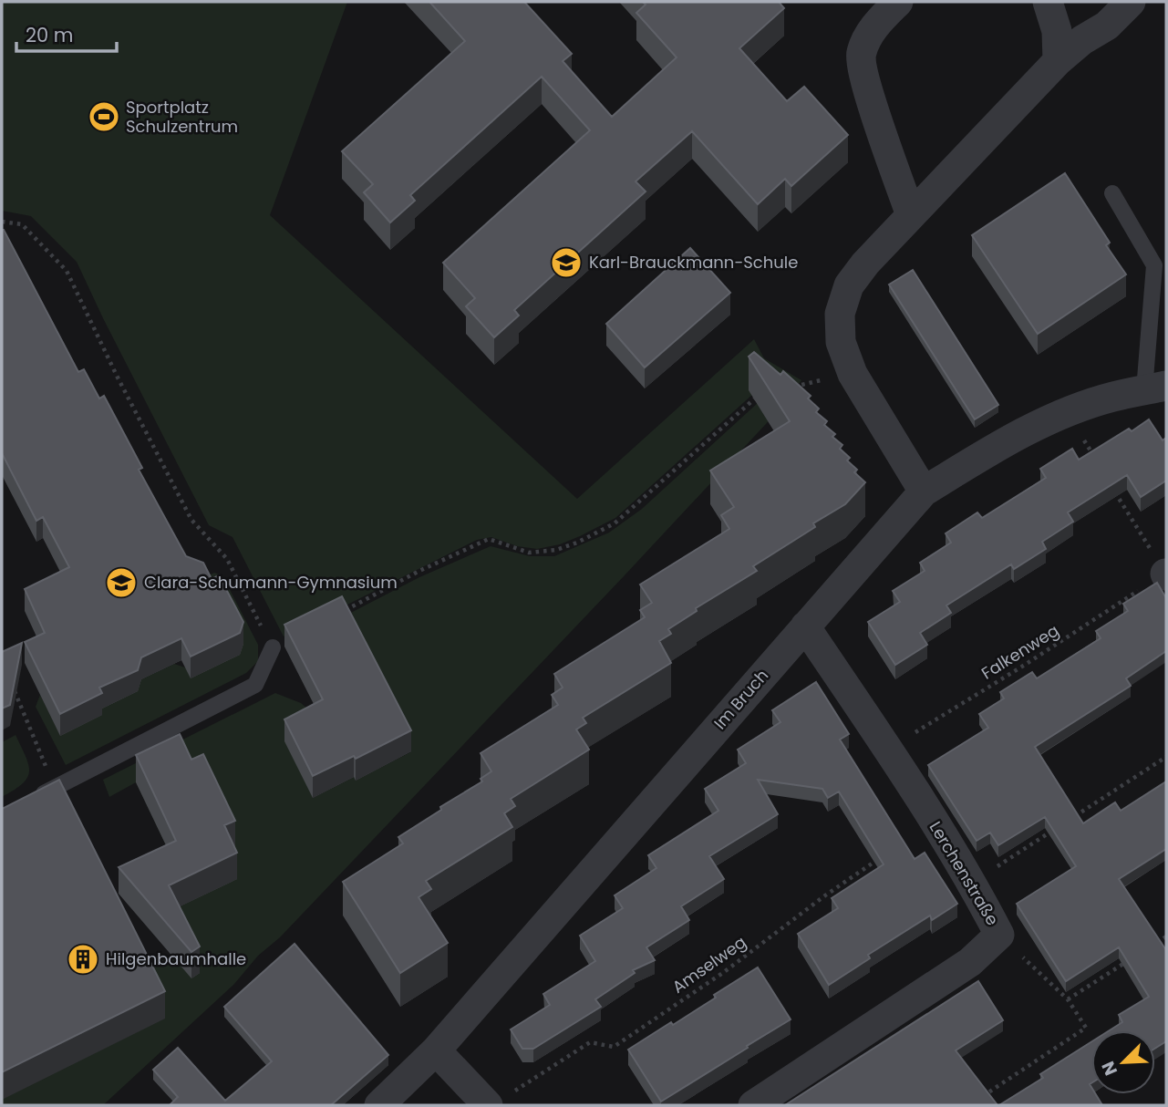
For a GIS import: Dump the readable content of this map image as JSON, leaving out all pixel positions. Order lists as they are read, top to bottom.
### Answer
{
  "streets": {
    "street": ["Im Bruch", "Lerchenstraße"],
    "path": ["Falkenweg", "Amselweg"]
  },
  "crossings": [
    ["Falkenweg", "Lerchenstraße"],
    ["Im Bruch", "Lerchenstraße"]
  ],
  "places": {
    "sports": ["Sportplatz Schulzentrum"],
    "school or university": ["Karl-Brauckmann-Schule", "Clara-Schumann-Gymnasium"],
    "building": ["Hilgenbaumhalle"]
  },
  "scale_bar": "20 m",
  "north": "bottom left"
}
